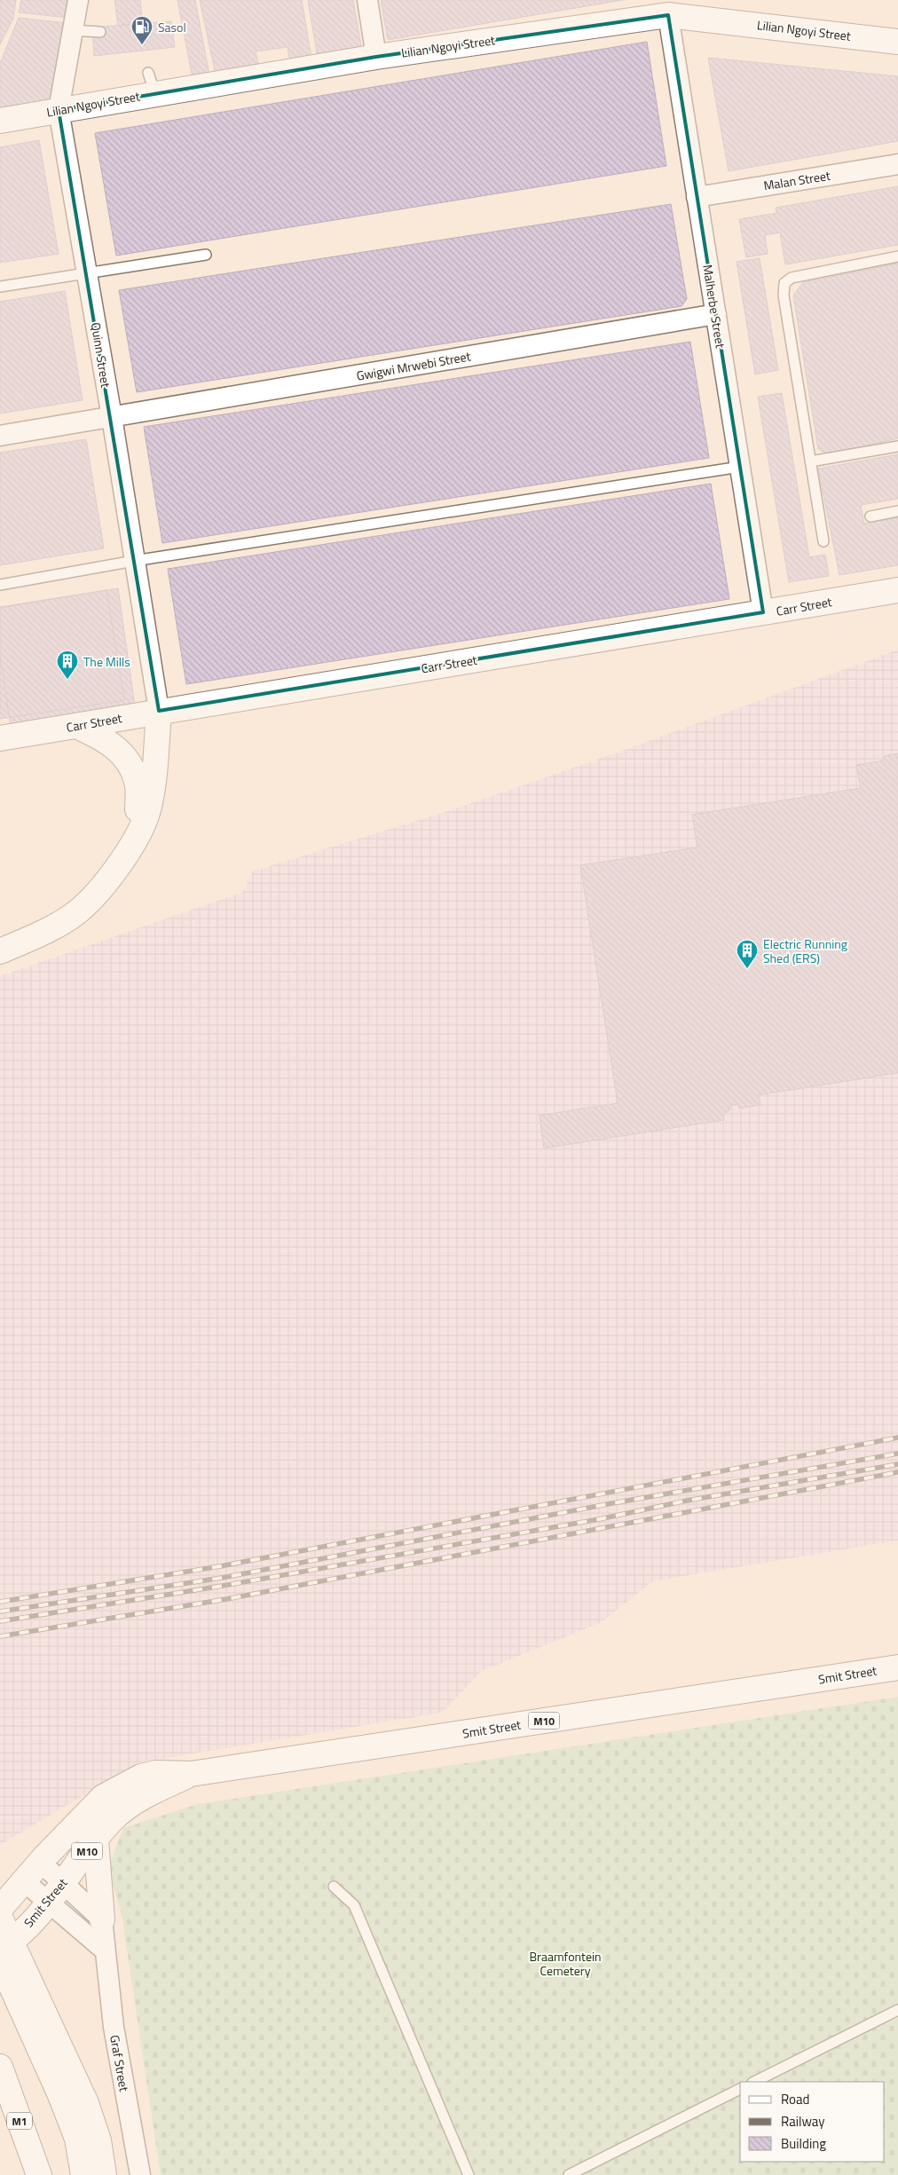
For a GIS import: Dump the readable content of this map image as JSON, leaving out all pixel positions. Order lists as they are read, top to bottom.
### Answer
{
  "streets": {
    "main road": [
      "Lilian Ngoyi Street",
      "Carr Street",
      "Smit Street",
      "M10",
      "M1"
    ],
    "street": [
      "Malan Street",
      "Malherbe Street",
      "Quinn Street",
      "Gwigwi Mrwebi Street",
      "Graf Street"
    ]
  },
  "crossings": [
    ["Lilian Ngoyi Street", "Malherbe Street"],
    ["Lilian Ngoyi Street", "Quinn Street"],
    ["Malan Street", "Malherbe Street"],
    ["Malherbe Street", "Gwigwi Mrwebi Street"],
    ["Malherbe Street", "Carr Street"],
    ["Quinn Street", "Gwigwi Mrwebi Street"],
    ["Quinn Street", "Carr Street"]
  ],
  "parks": ["Braamfontein Cemetery"],
  "places": {
    "fuel station": ["Sasol"],
    "building": ["The Mills", "Electric Running Shed (ERS)"]
  },
  "legend": ["Road", "Railway", "Building"]
}
